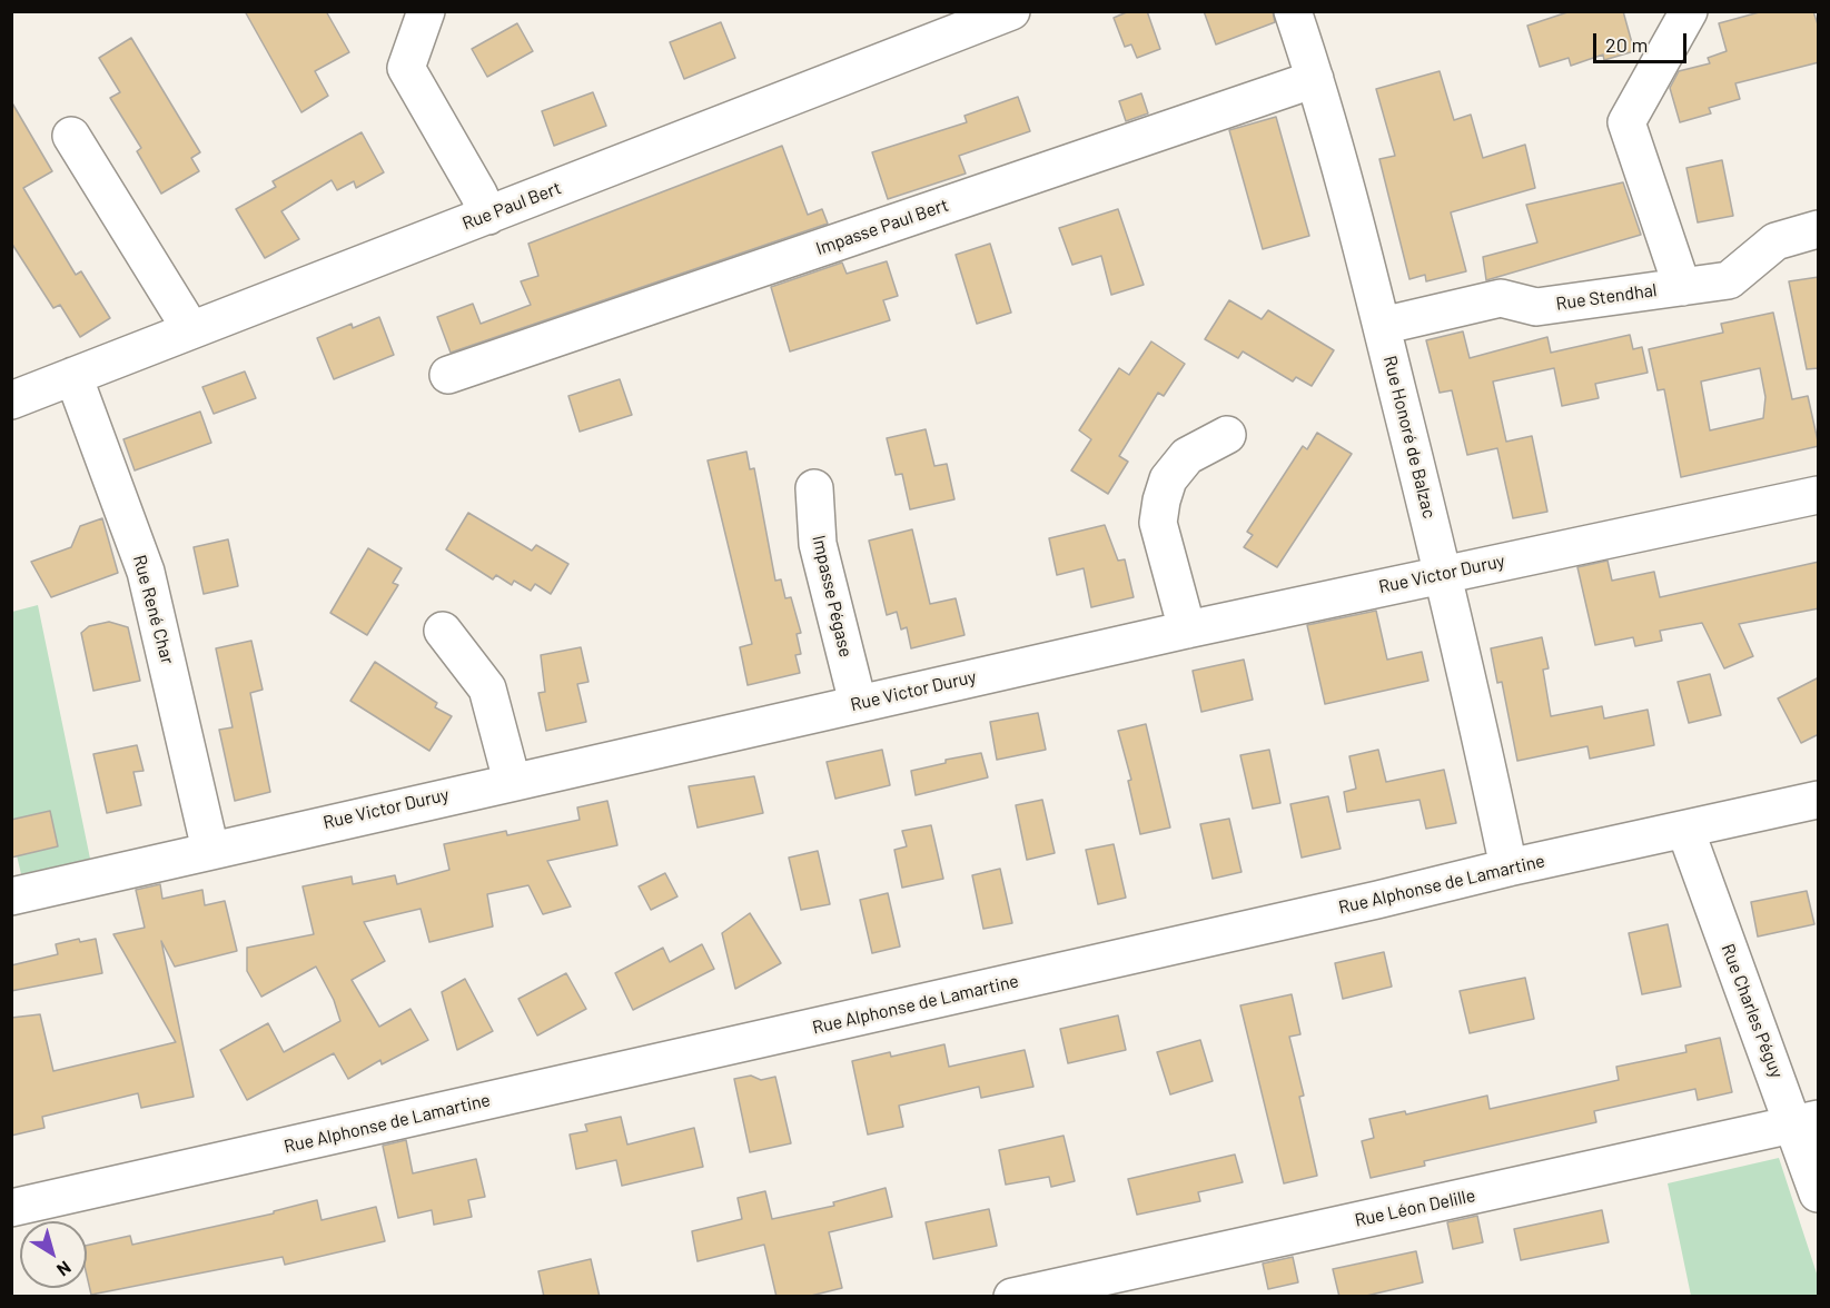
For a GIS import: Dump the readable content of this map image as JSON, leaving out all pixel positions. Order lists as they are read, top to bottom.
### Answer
{
  "streets": {
    "street": [
      "Rue Paul Bert",
      "Impasse Paul Bert",
      "Rue Stendhal",
      "Rue Honoré de Balzac",
      "Rue Victor Duruy",
      "Impasse Pégase",
      "Rue René Char",
      "Rue Alphonse de Lamartine",
      "Rue Charles Péguy",
      "Rue Léon Delille"
    ]
  },
  "crossings": [
    ["Rue Paul Bert", "Rue René Char"],
    ["Impasse Paul Bert", "Rue Honoré de Balzac"],
    ["Rue Stendhal", "Rue Honoré de Balzac"],
    ["Rue Honoré de Balzac", "Rue Victor Duruy"],
    ["Rue Honoré de Balzac", "Rue Alphonse de Lamartine"],
    ["Rue Victor Duruy", "Impasse Pégase"],
    ["Rue Victor Duruy", "Rue René Char"],
    ["Rue Alphonse de Lamartine", "Rue Charles Péguy"],
    ["Rue Charles Péguy", "Rue Léon Delille"]
  ],
  "scale_bar": "20 m",
  "north": "bottom right"
}
